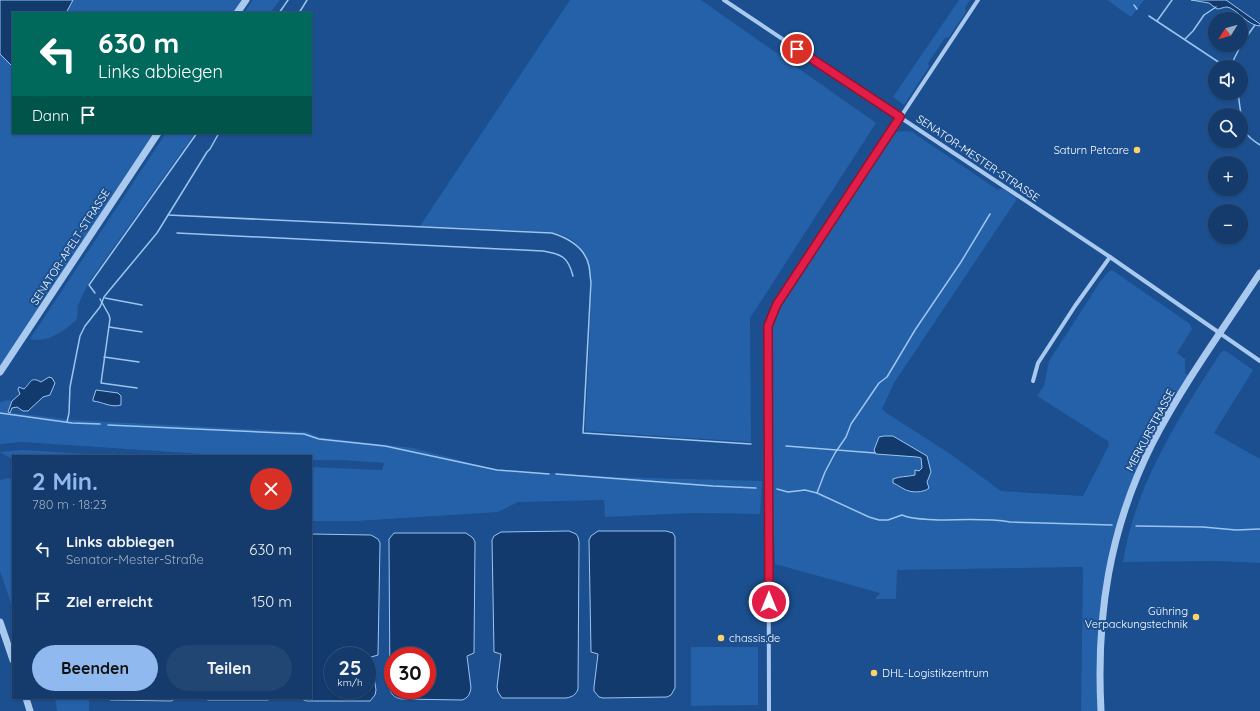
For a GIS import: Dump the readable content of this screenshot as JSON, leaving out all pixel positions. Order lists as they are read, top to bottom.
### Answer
{
  "streets": {
    "street": ["SENATOR-MESTER-STRASSE", "SENATOR-APELT-STRASSE", "MERKURSTRASSE"]
  },
  "crossings": [
    ["SENATOR-MESTER-STRASSE", "MERKURSTRASSE"]
  ],
  "places": [
    "Saturn Petcare",
    "Gühring Verpackungstechnik",
    "chassis.de",
    "DHL-Logistikzentrum"
  ],
  "north": "bottom left",
  "page": {
    "map_buttons": ["+", "−"],
    "turn": ["630 m", "Links abbiegen"],
    "then": "Dann",
    "heading": ["2 Min.", "780 m · 18:23"],
    "list": [
      {
        "name": "Links abbiegen",
        "note": "Senator-Mester-Straße",
        "value": "630 m"
      },
      {
        "name": "Ziel erreicht",
        "value": "150 m"
      }
    ],
    "buttons": ["Beenden", "Teilen"],
    "speed": "25 km/h",
    "limit": "30"
  }
}
